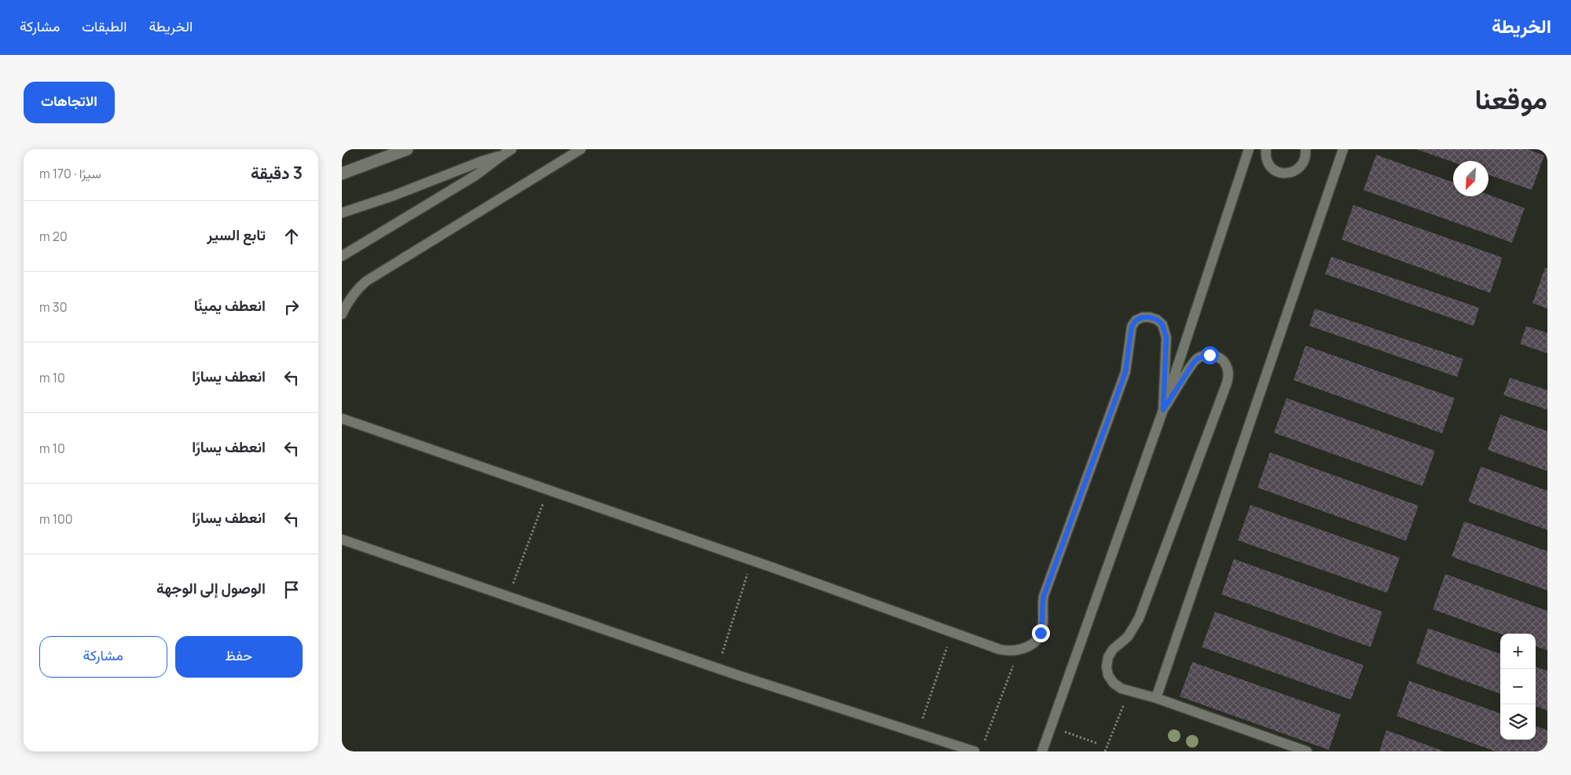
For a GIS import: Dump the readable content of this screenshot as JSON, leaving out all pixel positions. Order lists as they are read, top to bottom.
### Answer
{
  "north": "bottom left",
  "page": {
    "header": "الخريطة",
    "nav": ["الخريطة", "الطبقات", "مشاركة"],
    "title": "موقعنا",
    "buttons": [
      "الاتجاهات",
      ["حفظ", "مشاركة"]
    ],
    "heading": ["3 دقيقة", "سيرًا · 170 m"],
    "list": [
      ["تابع السير", "20 m"],
      ["انعطف يمينًا", "30 m"],
      ["انعطف يسارًا", "10 m"],
      ["انعطف يسارًا", "10 m"],
      ["انعطف يسارًا", "100 m"],
      "الوصول إلى الوجهة"
    ],
    "map_buttons": ["+", "−"]
  }
}
